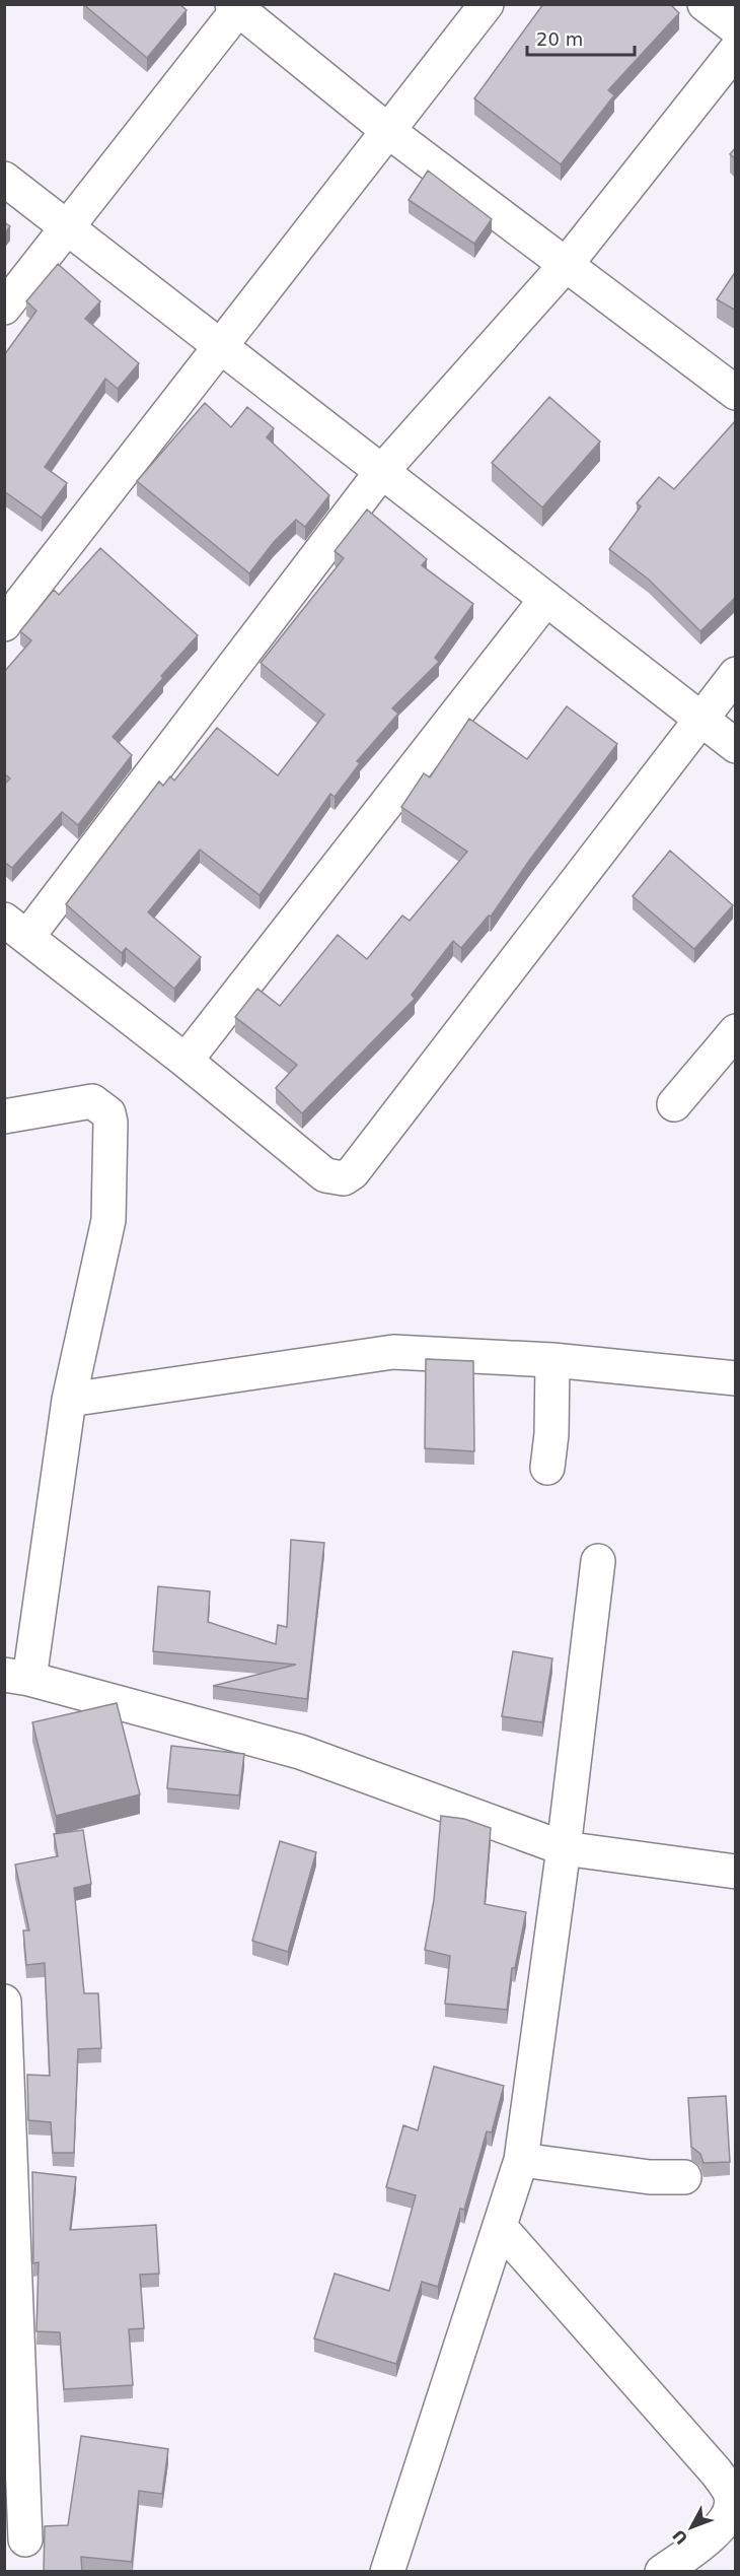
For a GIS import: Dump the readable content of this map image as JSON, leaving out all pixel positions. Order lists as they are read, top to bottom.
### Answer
{
  "scale_bar": "20 m",
  "north": "bottom left"
}
